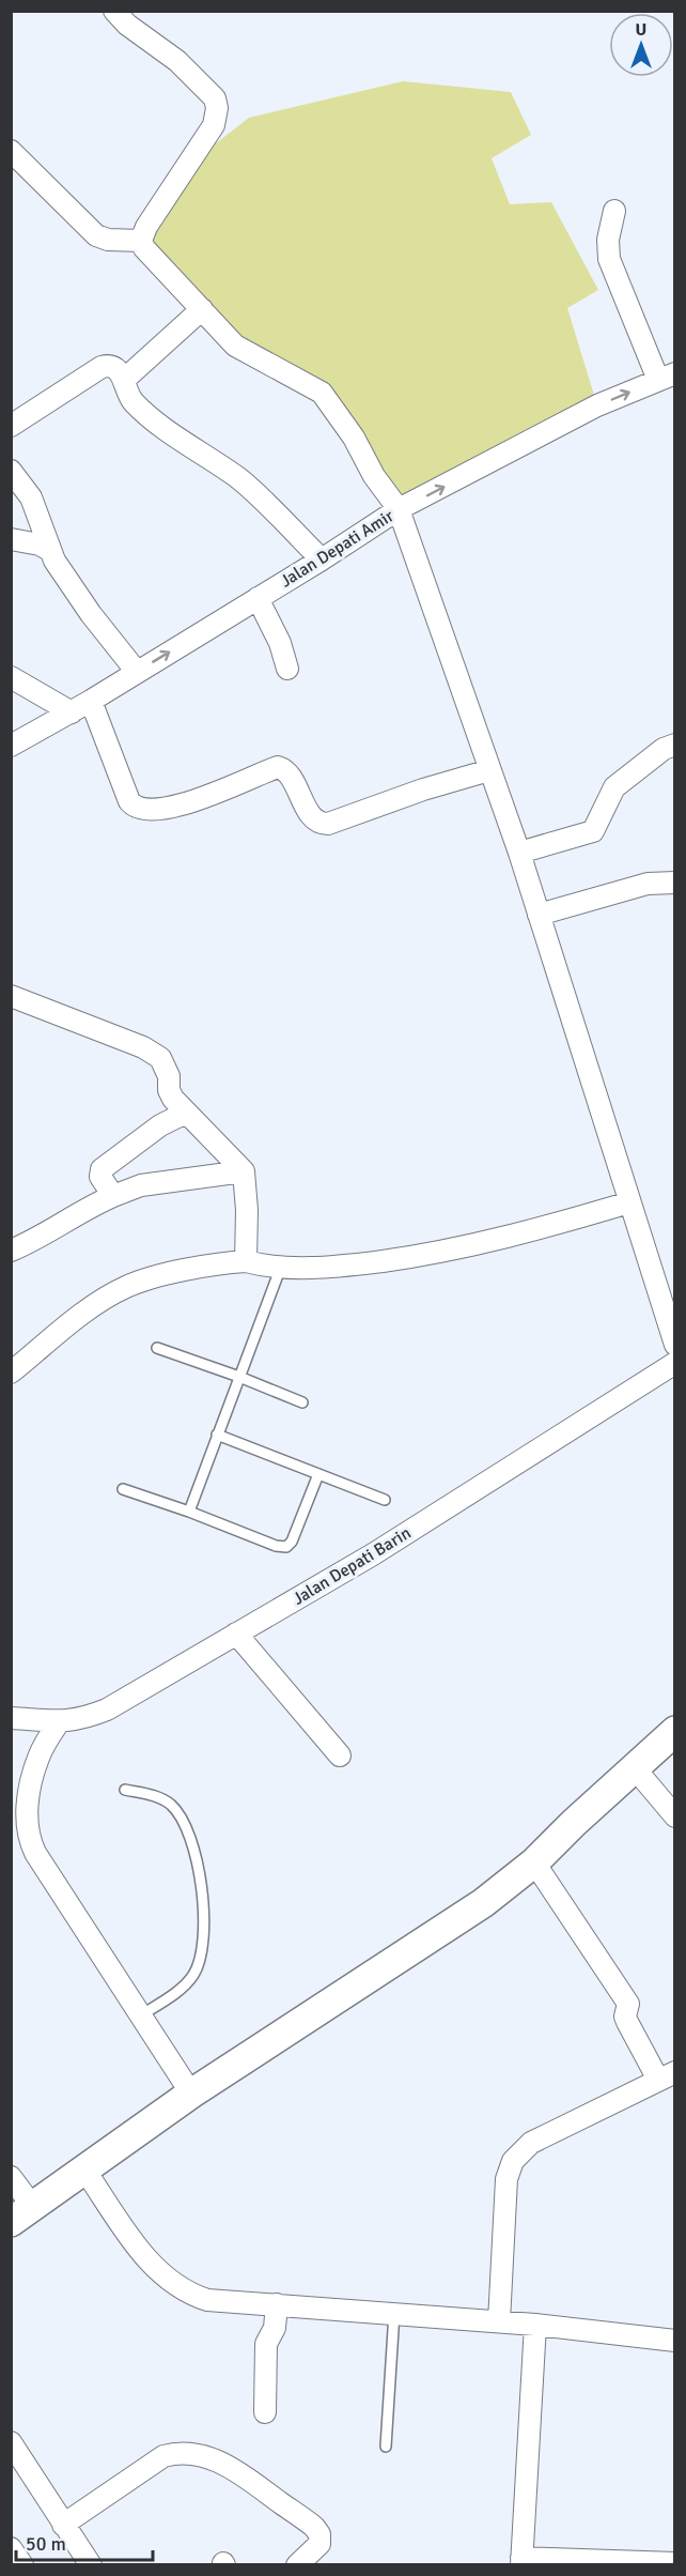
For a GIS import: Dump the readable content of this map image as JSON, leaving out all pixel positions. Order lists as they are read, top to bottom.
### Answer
{
  "streets": {
    "street": ["Jalan Depati Amir", "Jalan Depati Barin"]
  },
  "one_way": ["Jalan Depati Amir"],
  "scale_bar": "50 m",
  "north": "top"
}
